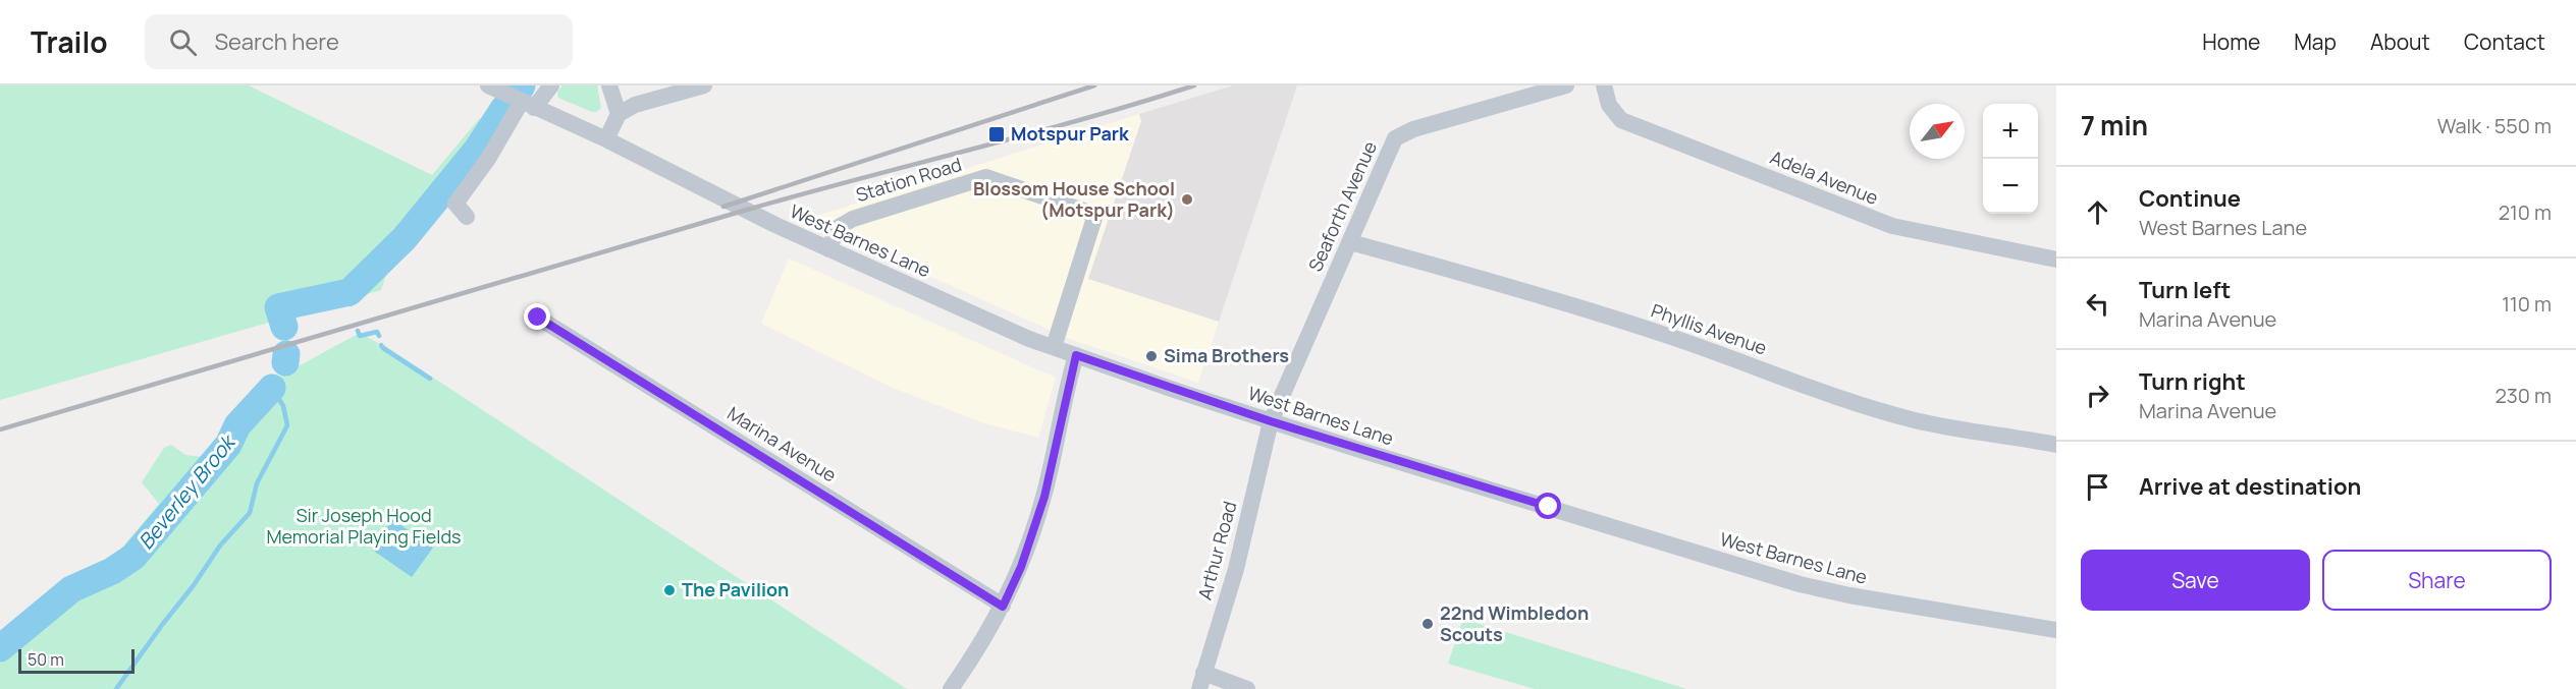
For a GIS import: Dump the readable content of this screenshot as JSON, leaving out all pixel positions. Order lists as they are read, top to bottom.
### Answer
{
  "streets": {
    "street": [
      "Adela Avenue",
      "Station Road",
      "Seaforth Avenue",
      "West Barnes Lane",
      "Phyllis Avenue",
      "Marina Avenue",
      "Arthur Road"
    ]
  },
  "crossings": [
    ["Station Road", "West Barnes Lane"],
    ["Seaforth Avenue", "West Barnes Lane"],
    ["Seaforth Avenue", "Phyllis Avenue"],
    ["Seaforth Avenue", "Arthur Road"],
    ["West Barnes Lane", "Arthur Road"]
  ],
  "water": ["Beverley Brook"],
  "parks": ["Sir Joseph Hood Memorial Playing Fields"],
  "places": {
    "transit": ["Motspur Park"],
    "other": [
      "Blossom House School (Motspur Park)",
      "Sima Brothers",
      "The Pavilion",
      "22nd Wimbledon Scouts"
    ]
  },
  "scale_bar": "50 m",
  "north": "top right",
  "page": {
    "header": "Trailo",
    "search": "Search here",
    "nav": [
      "Home",
      "Map",
      "About",
      "Contact"
    ],
    "heading": ["7 min", "Walk · 550 m"],
    "map_buttons": ["+", "−"],
    "list": [
      ["Continue", "West Barnes Lane", "210 m"],
      ["Turn left", "Marina Avenue", "110 m"],
      ["Turn right", "Marina Avenue", "230 m"],
      "Arrive at destination"
    ],
    "buttons": ["Save", "Share"],
    "scale": "50 m"
  }
}
